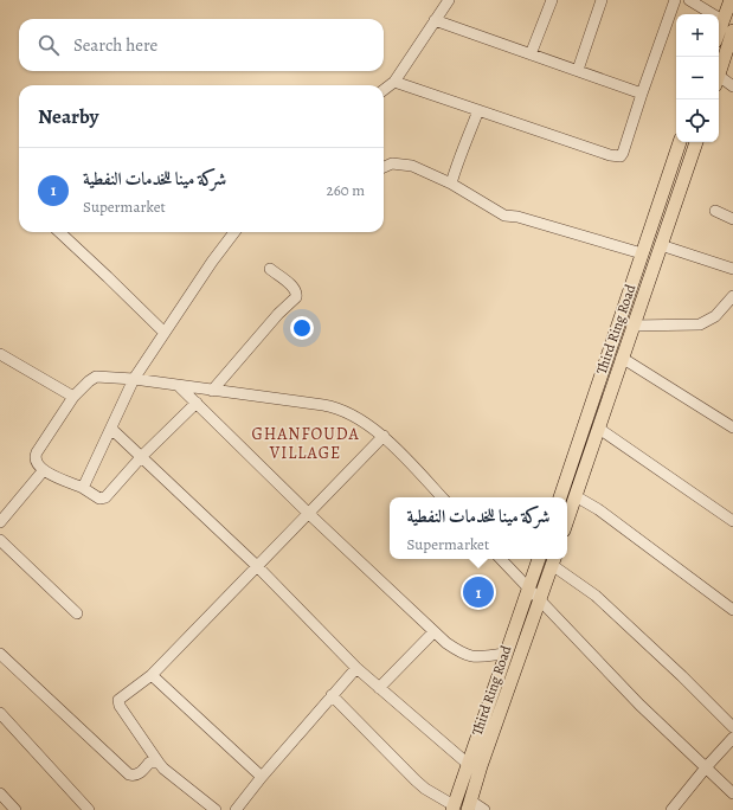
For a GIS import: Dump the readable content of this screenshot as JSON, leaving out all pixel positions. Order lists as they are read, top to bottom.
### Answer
{
  "streets": {
    "main road": ["Third Ring Road"]
  },
  "districts": ["GHANFOUDA VILLAGE"],
  "page": {
    "map_buttons": ["+", "−"],
    "search": "Search here",
    "heading": "Nearby",
    "list": [
      {
        "mark": "1",
        "name": "شركة مينا للخدمات النفطية",
        "note": "Supermarket",
        "value": "260 m"
      }
    ],
    "popup": ["شركة مينا للخدمات النفطية", "Supermarket"],
    "pins": "1"
  }
}
